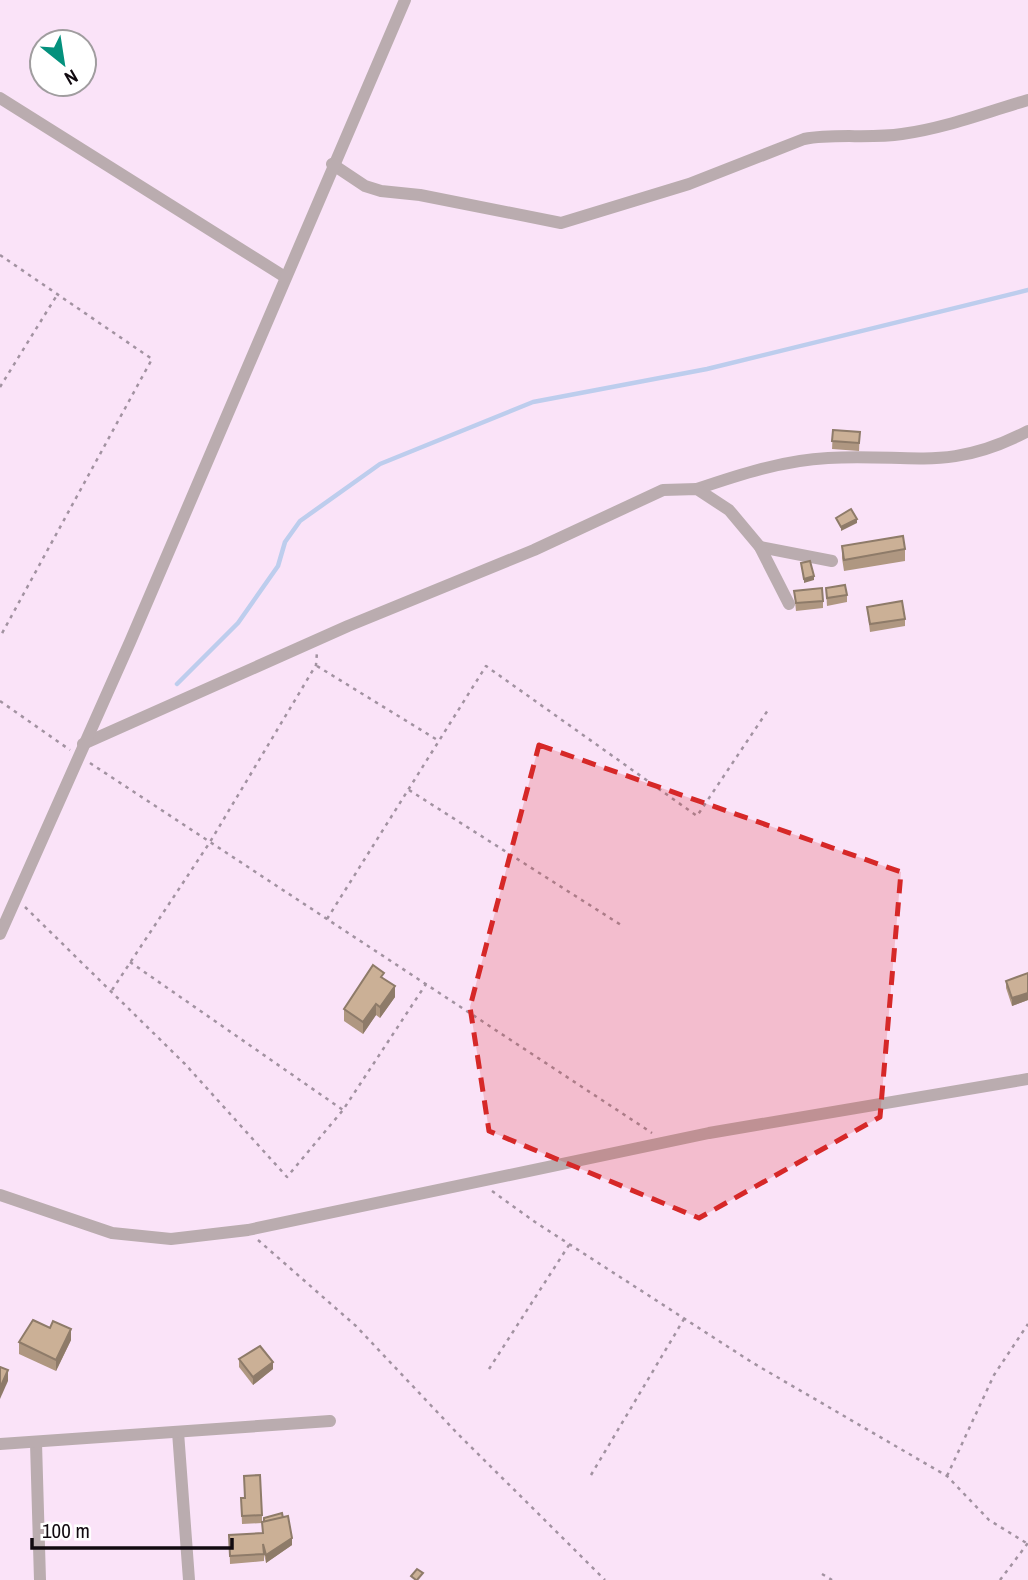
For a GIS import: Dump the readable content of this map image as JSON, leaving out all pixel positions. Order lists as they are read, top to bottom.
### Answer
{
  "scale_bar": "100 m",
  "north": "bottom right"
}
